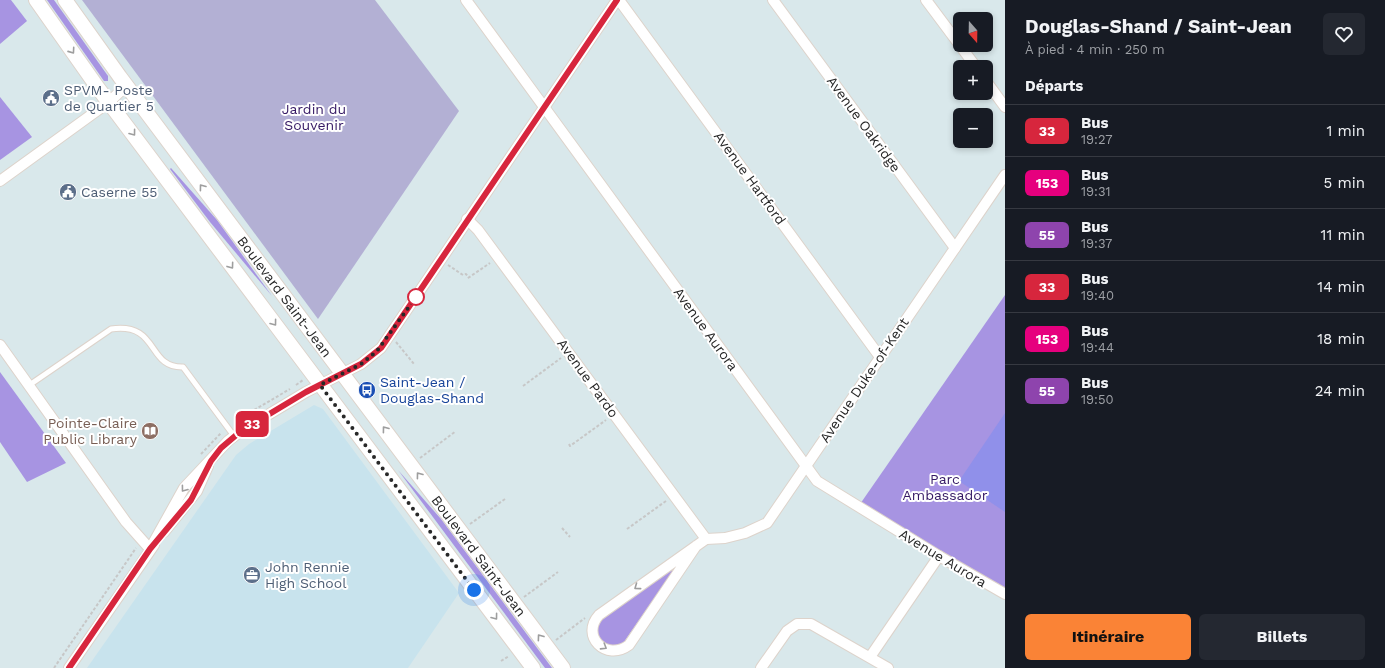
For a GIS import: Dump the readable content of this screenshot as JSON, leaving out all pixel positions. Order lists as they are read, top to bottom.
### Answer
{
  "streets": {
    "main road": ["Boulevard Saint-Jean"],
    "street": [
      "Avenue Oakridge",
      "Avenue Hartford",
      "Avenue Aurora",
      "Avenue Pardo",
      "Avenue Duke-of-Kent"
    ]
  },
  "crossings": [
    ["Avenue Oakridge", "Avenue Duke-of-Kent"],
    ["Avenue Hartford", "Avenue Duke-of-Kent"],
    ["Avenue Aurora", "Avenue Duke-of-Kent"],
    ["Avenue Pardo", "Avenue Duke-of-Kent"]
  ],
  "parks": ["Jardin du Souvenir", "Parc Ambassador"],
  "places": {
    "public building": ["SPVM- Poste de Quartier 5", "Caserne 55"],
    "bus stop": ["Saint-Jean / Douglas-Shand"],
    "library": ["Pointe-Claire Public Library"],
    "office": ["John Rennie High School"]
  },
  "lines": ["bus line 33"],
  "north": "bottom",
  "page": {
    "on_map": "33",
    "heading": [
      ["Douglas-Shand / Saint-Jean", "À pied · 4 min · 250 m"],
      "Départs"
    ],
    "map_buttons": ["+", "−"],
    "list": [
      {
        "mark": "33",
        "name": "Bus",
        "note": "19:27",
        "value": "1 min"
      },
      {
        "mark": "153",
        "name": "Bus",
        "note": "19:31",
        "value": "5 min"
      },
      {
        "mark": "55",
        "name": "Bus",
        "note": "19:37",
        "value": "11 min"
      },
      {
        "mark": "33",
        "name": "Bus",
        "note": "19:40",
        "value": "14 min"
      },
      {
        "mark": "153",
        "name": "Bus",
        "note": "19:44",
        "value": "18 min"
      },
      {
        "mark": "55",
        "name": "Bus",
        "note": "19:50",
        "value": "24 min"
      }
    ],
    "buttons": ["Itinéraire", "Billets"]
  }
}
